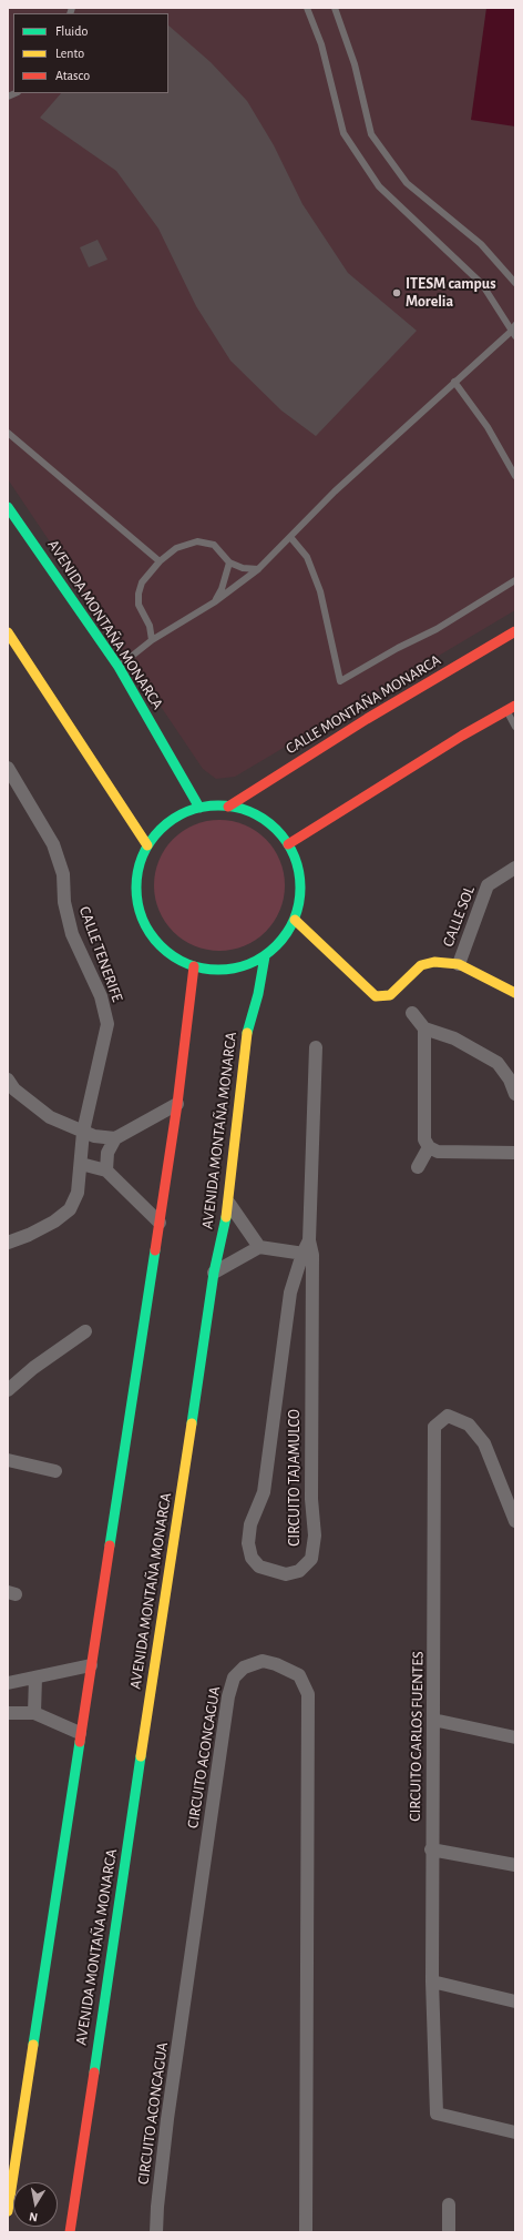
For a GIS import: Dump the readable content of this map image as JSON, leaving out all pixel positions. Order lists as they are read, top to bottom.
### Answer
{
  "streets": {
    "main road": ["AVENIDA MONTAÑA MONARCA", "CALLE MONTAÑA MONARCA"],
    "street": [
      "CALLE SOL",
      "CALLE TENERIFE",
      "CIRCUITO TAJAMULCO",
      "CIRCUITO CARLOS FUENTES",
      "CIRCUITO ACONCAGUA"
    ]
  },
  "places": ["ITESM campus Morelia"],
  "legend": ["Fluido", "Lento", "Atasco"],
  "north": "bottom"
}
